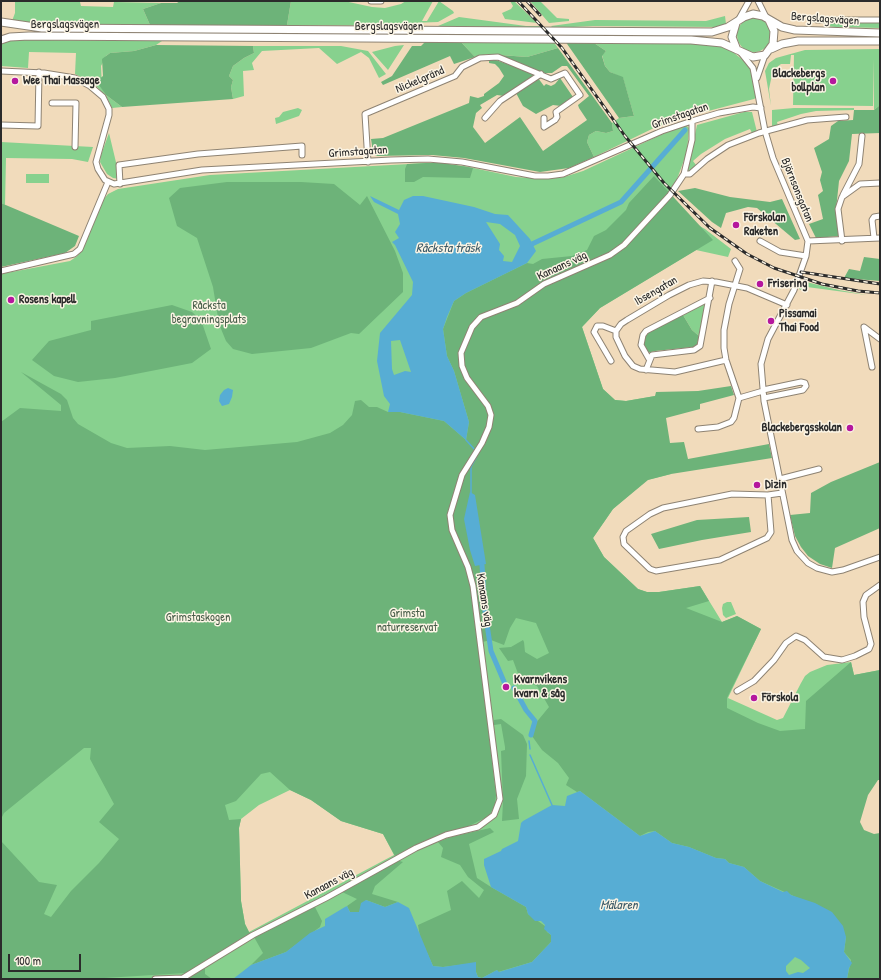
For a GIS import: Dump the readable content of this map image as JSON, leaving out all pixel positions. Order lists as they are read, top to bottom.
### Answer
{
  "streets": {
    "main road": ["Bergslagsvägen"],
    "street": [
      "Nickelgränd",
      "Grimstagatan",
      "Björnsonsgatan",
      "Kanaans väg",
      "Ibsengatan"
    ]
  },
  "crossings": [
    ["Bergslagsvägen", "Björnsonsgatan"],
    ["Nickelgränd", "Grimstagatan"],
    ["Grimstagatan", "Björnsonsgatan"],
    ["Grimstagatan", "Kanaans väg"]
  ],
  "water": ["Råcksta träsk", "Mälaren"],
  "parks": ["Råcksta begravningsplats", "Grimsta naturreservat", "Grimstaskogen"],
  "places": [
    "Wee Thai Massage",
    "Blackebergs bollplan",
    "Förskolan Raketen",
    "Frisering",
    "Rosens kapell",
    "Pissamai Thai Food",
    "Blackebergsskolan",
    "Dizin",
    "Kvarnvikens kvarn & såg",
    "Förskola"
  ],
  "scale_bar": "100 m"
}
